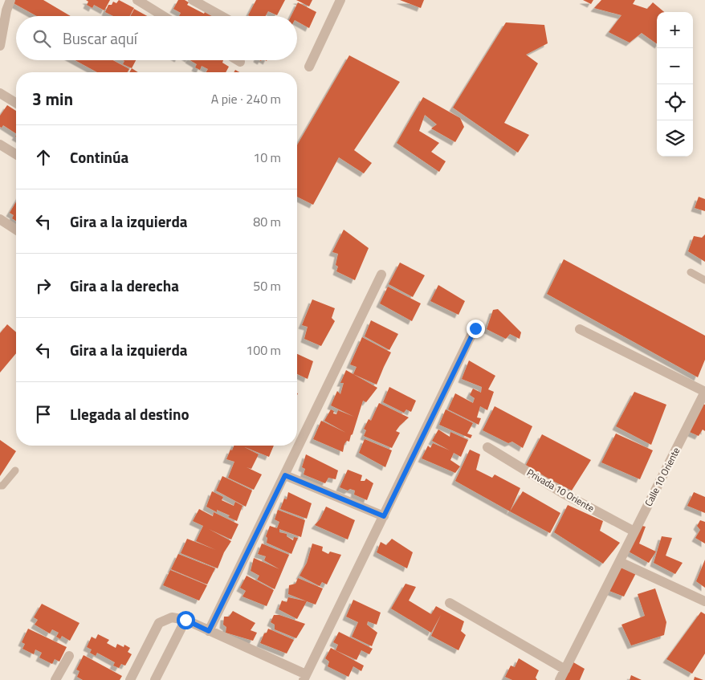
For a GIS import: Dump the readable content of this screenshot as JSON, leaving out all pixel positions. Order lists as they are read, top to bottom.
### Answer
{
  "streets": {
    "street": ["Calle 10 Oriente", "Privada 10 Oriente"]
  },
  "crossings": [
    ["Calle 10 Oriente", "Privada 10 Oriente"]
  ],
  "page": {
    "map_buttons": ["+", "−"],
    "search": "Buscar aquí",
    "heading": ["3 min", "A pie · 240 m"],
    "list": [
      ["Continúa", "10 m"],
      ["Gira a la izquierda", "80 m"],
      ["Gira a la derecha", "50 m"],
      ["Gira a la izquierda", "100 m"],
      "Llegada al destino"
    ]
  }
}
